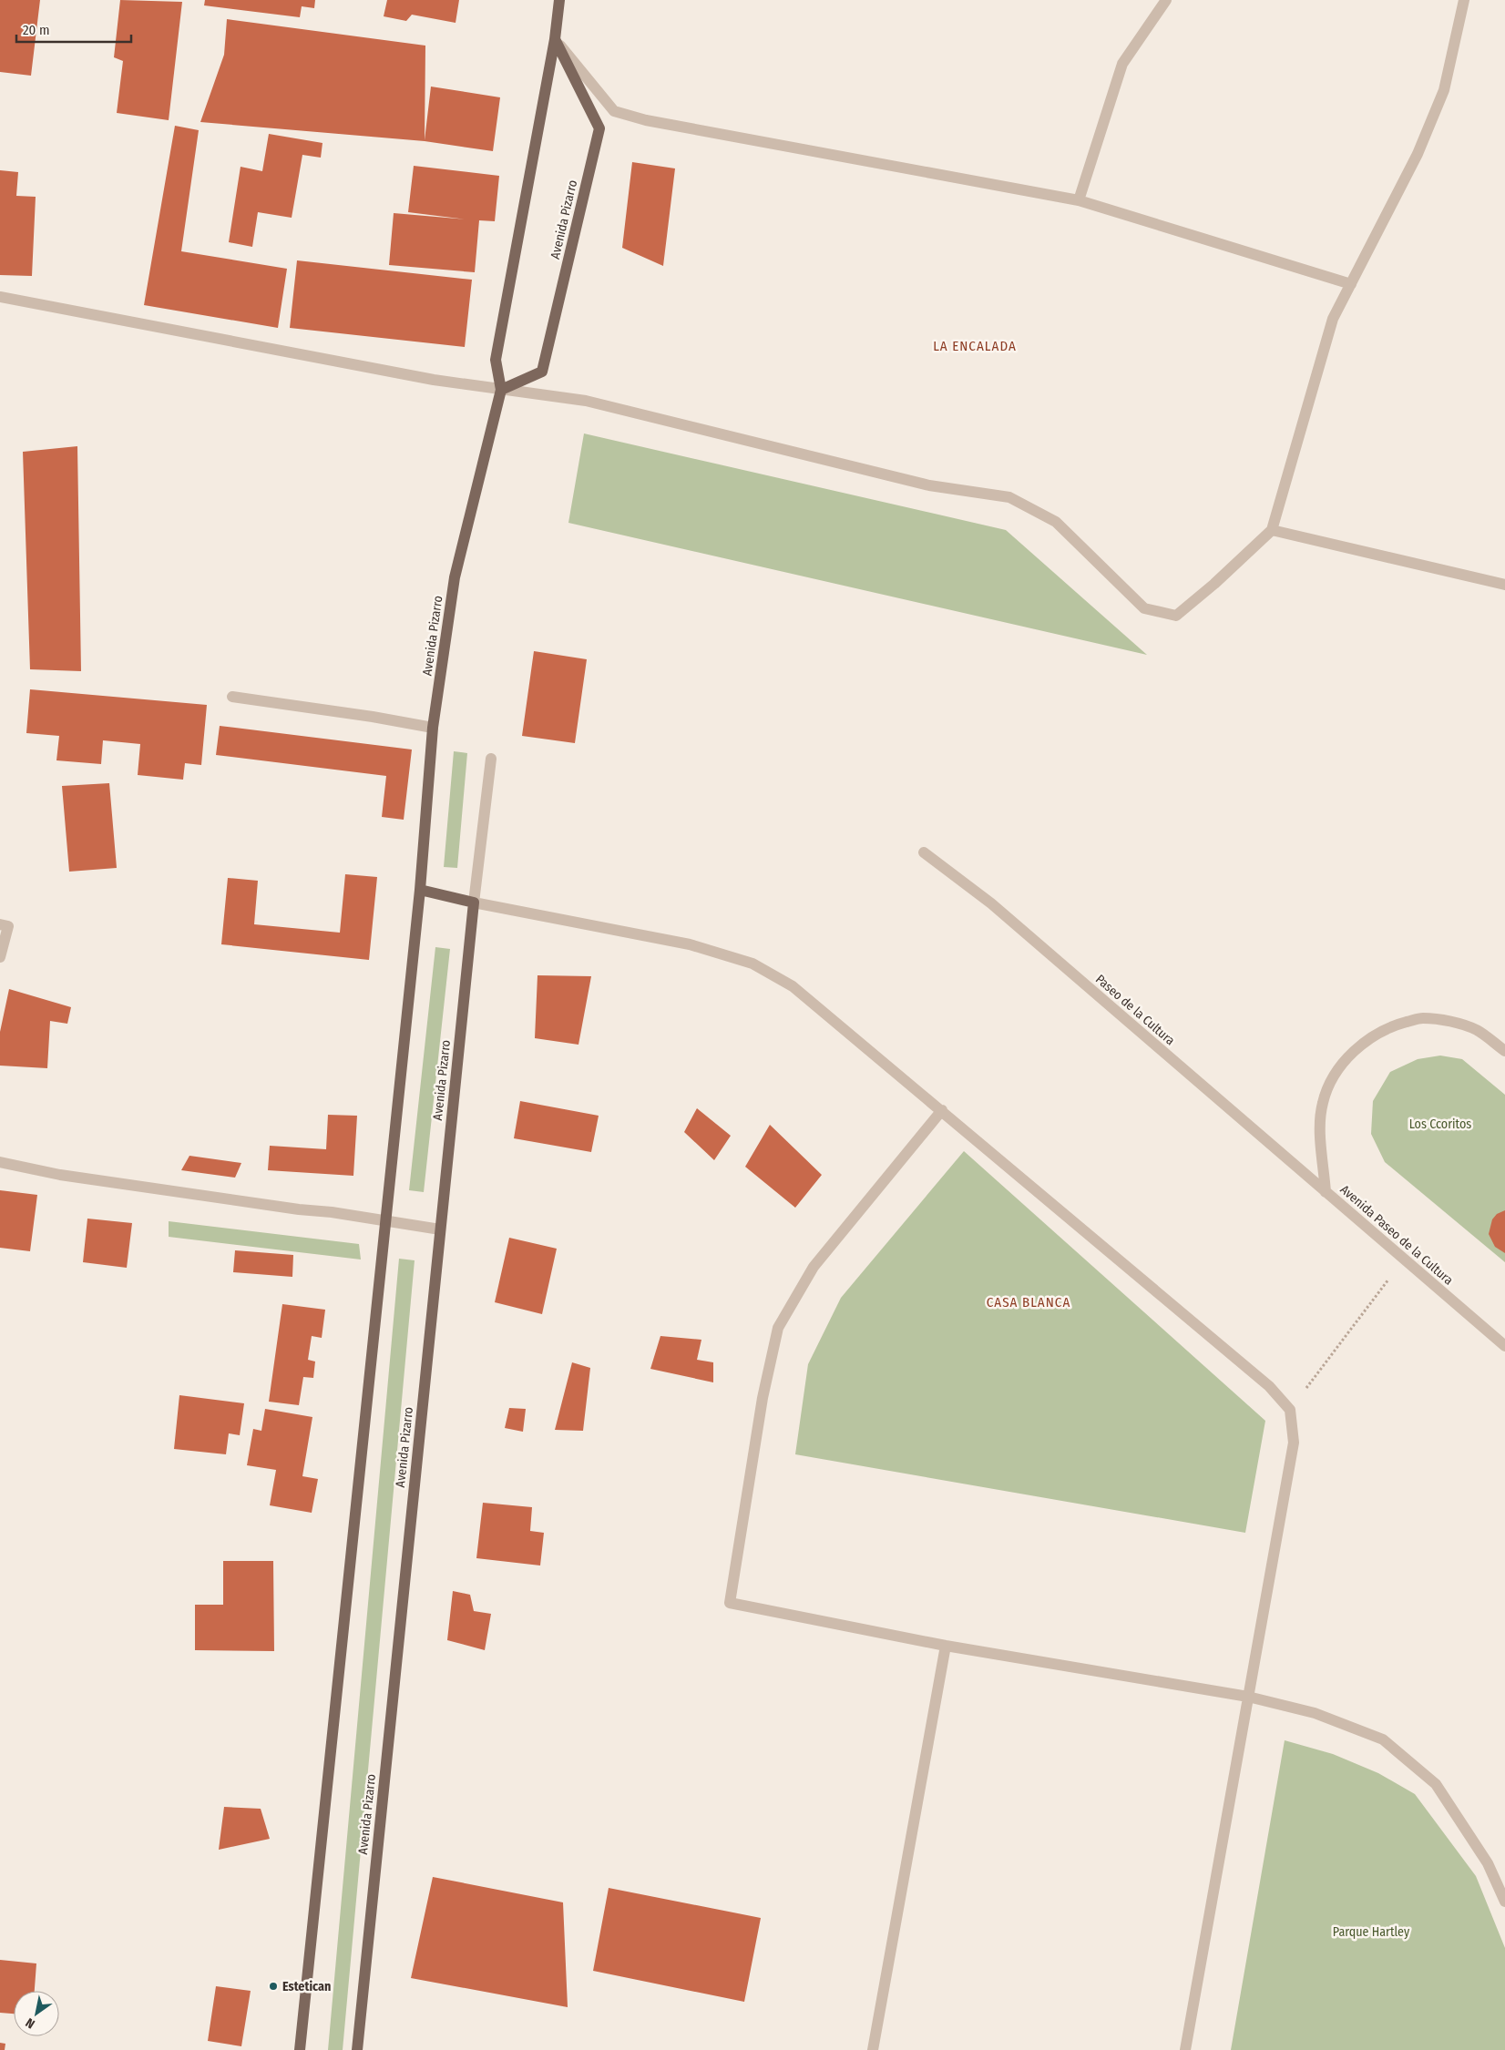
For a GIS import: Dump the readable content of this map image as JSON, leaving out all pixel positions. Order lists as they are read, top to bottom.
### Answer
{
  "streets": {
    "main road": ["Avenida Pizarro"],
    "street": ["Paseo de la Cultura", "Avenida Paseo de la Cultura"]
  },
  "crossings": [
    ["Paseo de la Cultura", "Avenida Paseo de la Cultura"]
  ],
  "districts": ["LA ENCALADA", "CASA BLANCA"],
  "parks": ["Los Ccoritos", "Parque Hartley"],
  "places": ["Estetican"],
  "scale_bar": "20 m",
  "north": "bottom left"
}
